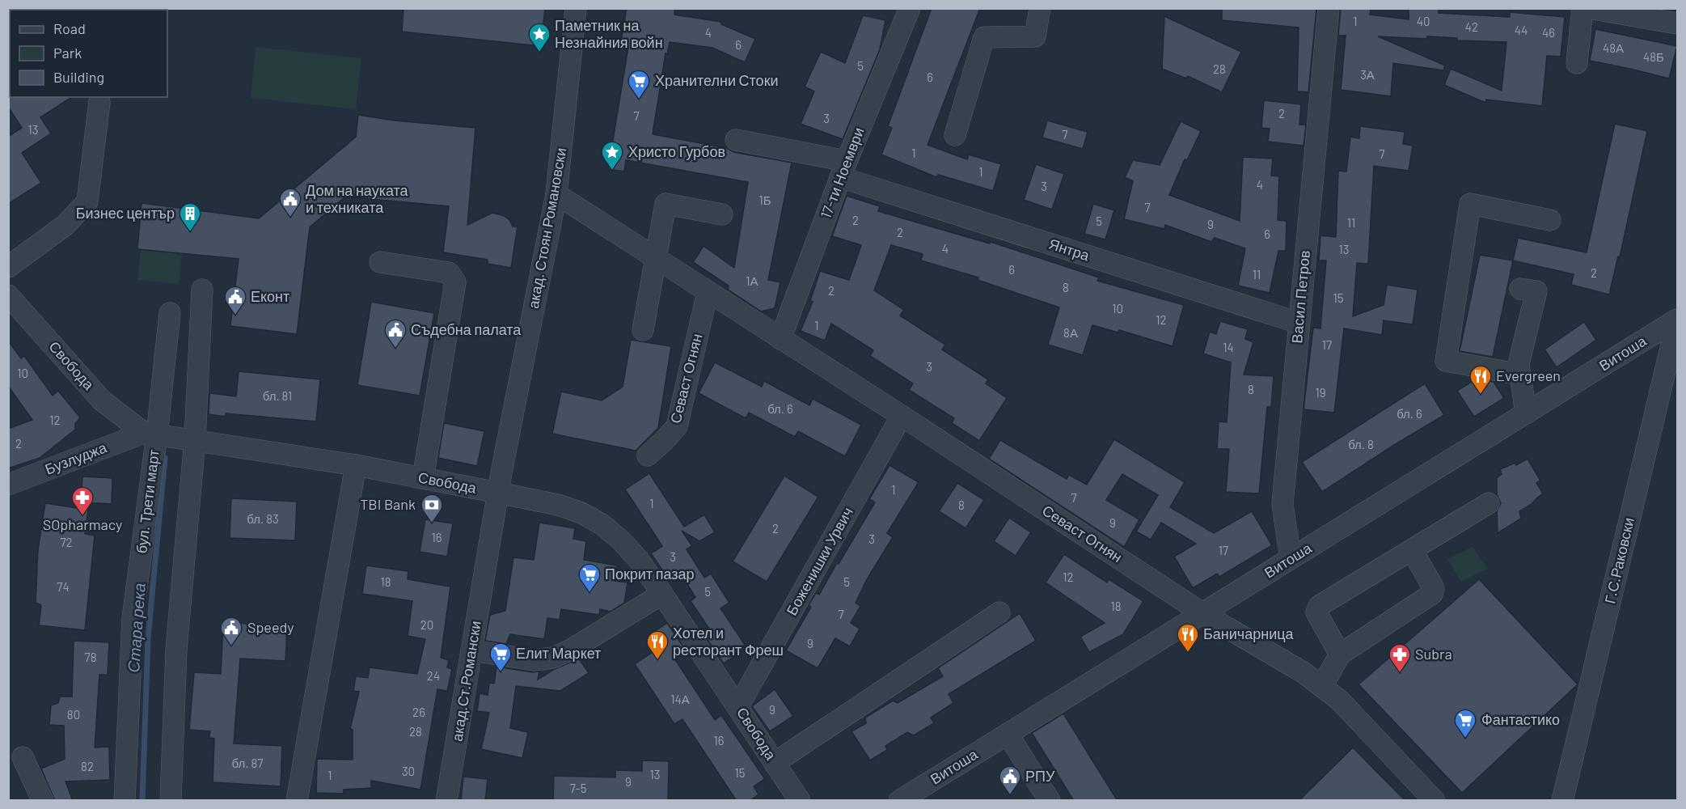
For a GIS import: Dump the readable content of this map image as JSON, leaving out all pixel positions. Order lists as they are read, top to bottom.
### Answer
{
  "streets": {
    "street": [
      "17-ти Ноември",
      "акад. Стоян Романовски",
      "Янтра",
      "Васил Петров",
      "Витоша",
      "Свобода",
      "Севаст Огнян",
      "Бузлуджа",
      "бул. Трети март",
      "Г.С.Раковски",
      "Боженишки Урвич",
      "акад.Ст.Романски"
    ]
  },
  "crossings": [
    ["17-ти Ноември", "Янтра"],
    ["17-ти Ноември", "Севаст Огнян"],
    ["акад. Стоян Романовски", "Свобода"],
    ["акад. Стоян Романовски", "Севаст Огнян"],
    ["акад. Стоян Романовски", "акад.Ст.Романски"],
    ["Янтра", "Васил Петров"],
    ["Васил Петров", "Витоша"],
    ["Витоша", "Севаст Огнян"],
    ["Витоша", "Г.С.Раковски"],
    ["Свобода", "Бузлуджа"],
    ["Свобода", "бул. Трети март"],
    ["Свобода", "Боженишки Урвич"],
    ["Севаст Огнян", "Боженишки Урвич"],
    ["Бузлуджа", "бул. Трети март"]
  ],
  "water": ["Стара река"],
  "places": {
    "place": ["Паметник на Незнайния войн", "Христо Гурбов"],
    "supermarket": [
      "Хранителни Стоки",
      "Покрит пазар",
      "Елит Маркет",
      "Фантастико"
    ],
    "public building": [
      "Дом на науката и техниката",
      "Еконт",
      "Съдебна палата",
      "Speedy",
      "РПУ"
    ],
    "building": ["Бизнес център"],
    "restaurant": ["Evergreen", "Баничарница", "Хотел и ресторант Фреш"],
    "pharmacy": ["SOpharmacy", "Subra"],
    "bank": ["TBI Bank"]
  },
  "house_numbers": [
    "1",
    "40",
    "42",
    "44",
    "4",
    "46",
    "6",
    "48А",
    "48Б",
    "5",
    "28",
    "3А",
    "6",
    "2",
    "7",
    "3",
    "13",
    "7",
    "1",
    "7",
    "1",
    "4",
    "3",
    "1Б",
    "7",
    "2",
    "5",
    "11",
    "9",
    "2",
    "6",
    "4",
    "13",
    "6",
    "2",
    "11",
    "1А",
    "8",
    "2",
    "15",
    "10",
    "12",
    "1",
    "8А",
    "17",
    "14",
    "3",
    "10",
    "8",
    "19",
    "бл. 81",
    "бл. 6",
    "бл. 6",
    "12",
    "2",
    "бл. 8",
    "1",
    "7",
    "1",
    "8",
    "бл. 83",
    "9",
    "2",
    "16",
    "3",
    "72",
    "17",
    "3",
    "12",
    "18",
    "5",
    "74",
    "5",
    "18",
    "7",
    "20",
    "9",
    "78",
    "24",
    "14А",
    "9",
    "26",
    "80",
    "28",
    "16",
    "бл. 87",
    "82",
    "30",
    "15",
    "13",
    "1",
    "9",
    "7-5"
  ],
  "legend": ["Road", "Park", "Building"]
}
